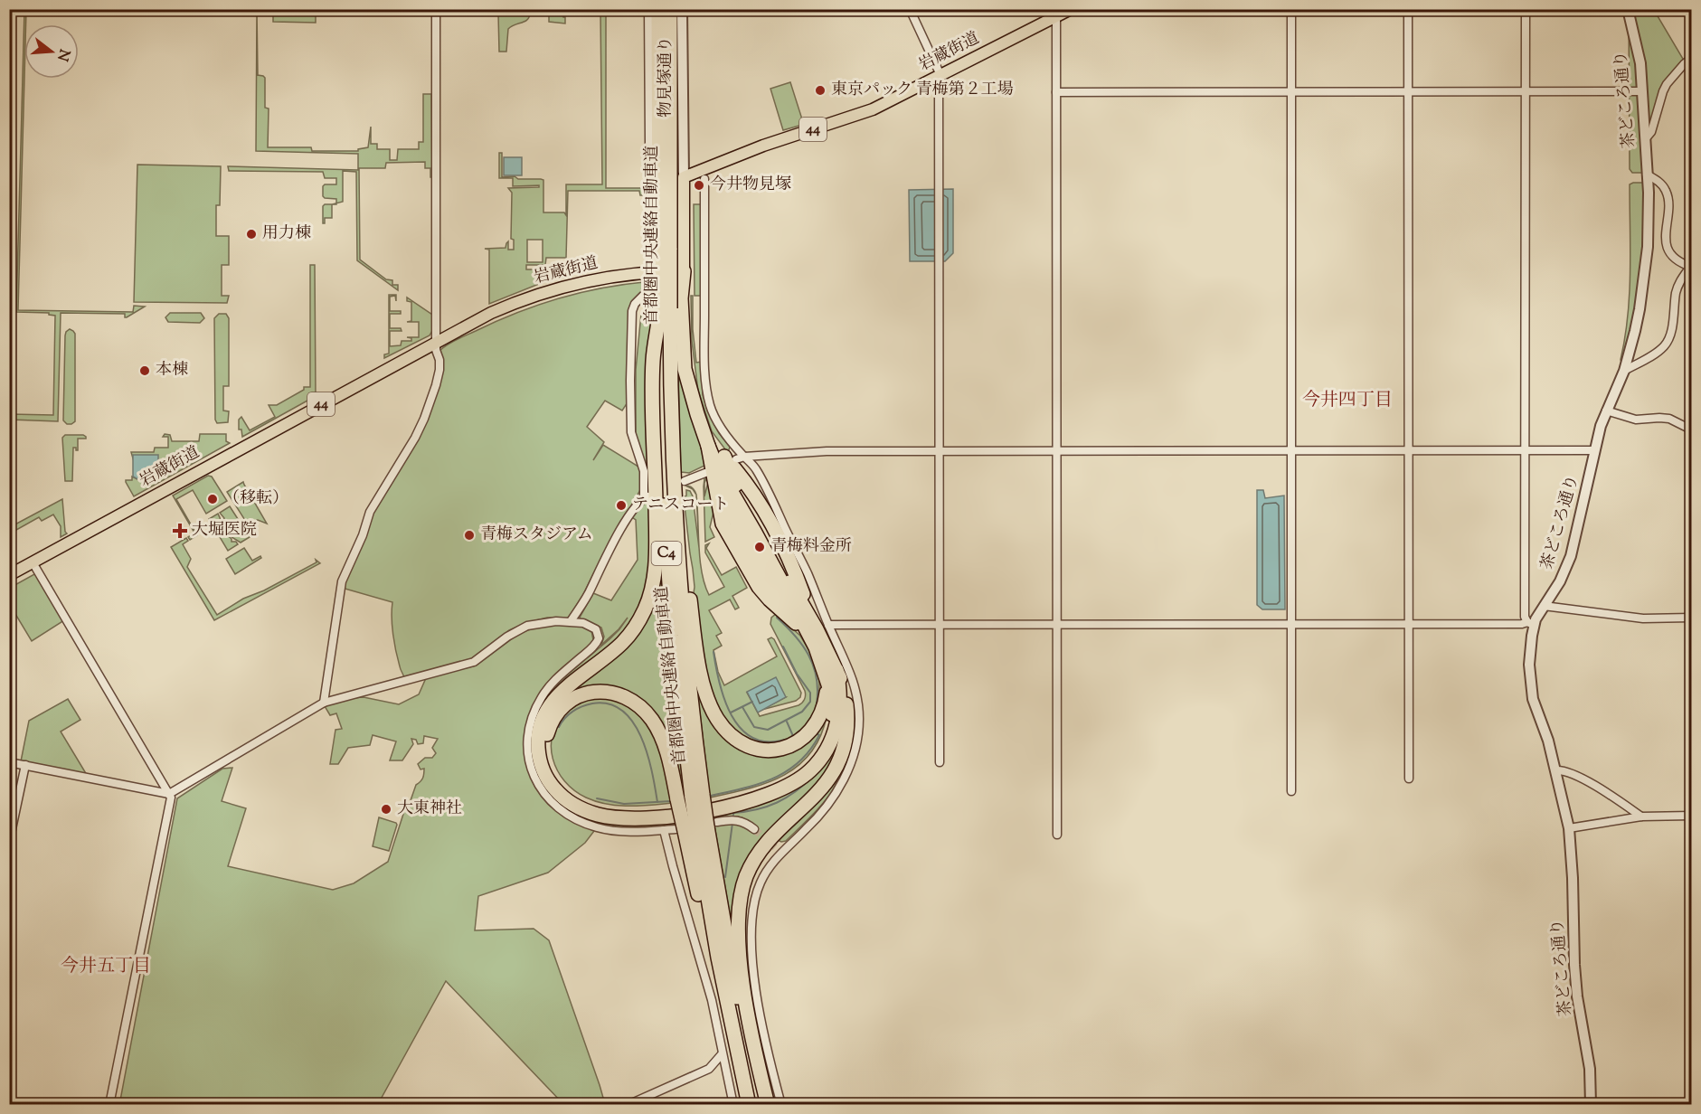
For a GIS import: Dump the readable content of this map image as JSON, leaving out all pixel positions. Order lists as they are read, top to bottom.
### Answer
{
  "streets": {
    "highway": ["首都圏中央連絡自動車道", "C4"],
    "main road": ["岩蔵街道", "44"],
    "street": ["物見塚通り", "茶どころ通り"]
  },
  "crossings": [
    ["岩蔵街道", "物見塚通り"]
  ],
  "districts": ["今井四丁目", "今井五丁目"],
  "places": {
    "other": [
      "東京パック 青梅第２工場",
      "今井物見塚",
      "用力棟",
      "本棟",
      "（移転）",
      "テニスコート",
      "青梅スタジアム",
      "青梅料金所",
      "大東神社"
    ],
    "health": ["大堀医院"]
  },
  "north": "right"
}
